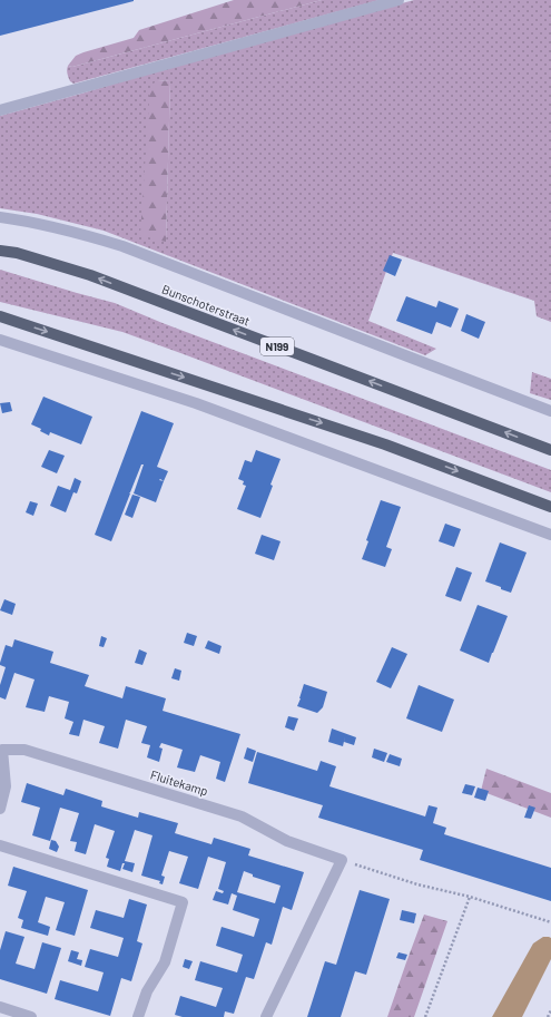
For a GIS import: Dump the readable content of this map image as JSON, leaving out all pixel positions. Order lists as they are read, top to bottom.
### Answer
{
  "streets": {
    "main road": ["Bunschoterstraat", "N199"],
    "street": ["Fluitekamp"]
  }
}
